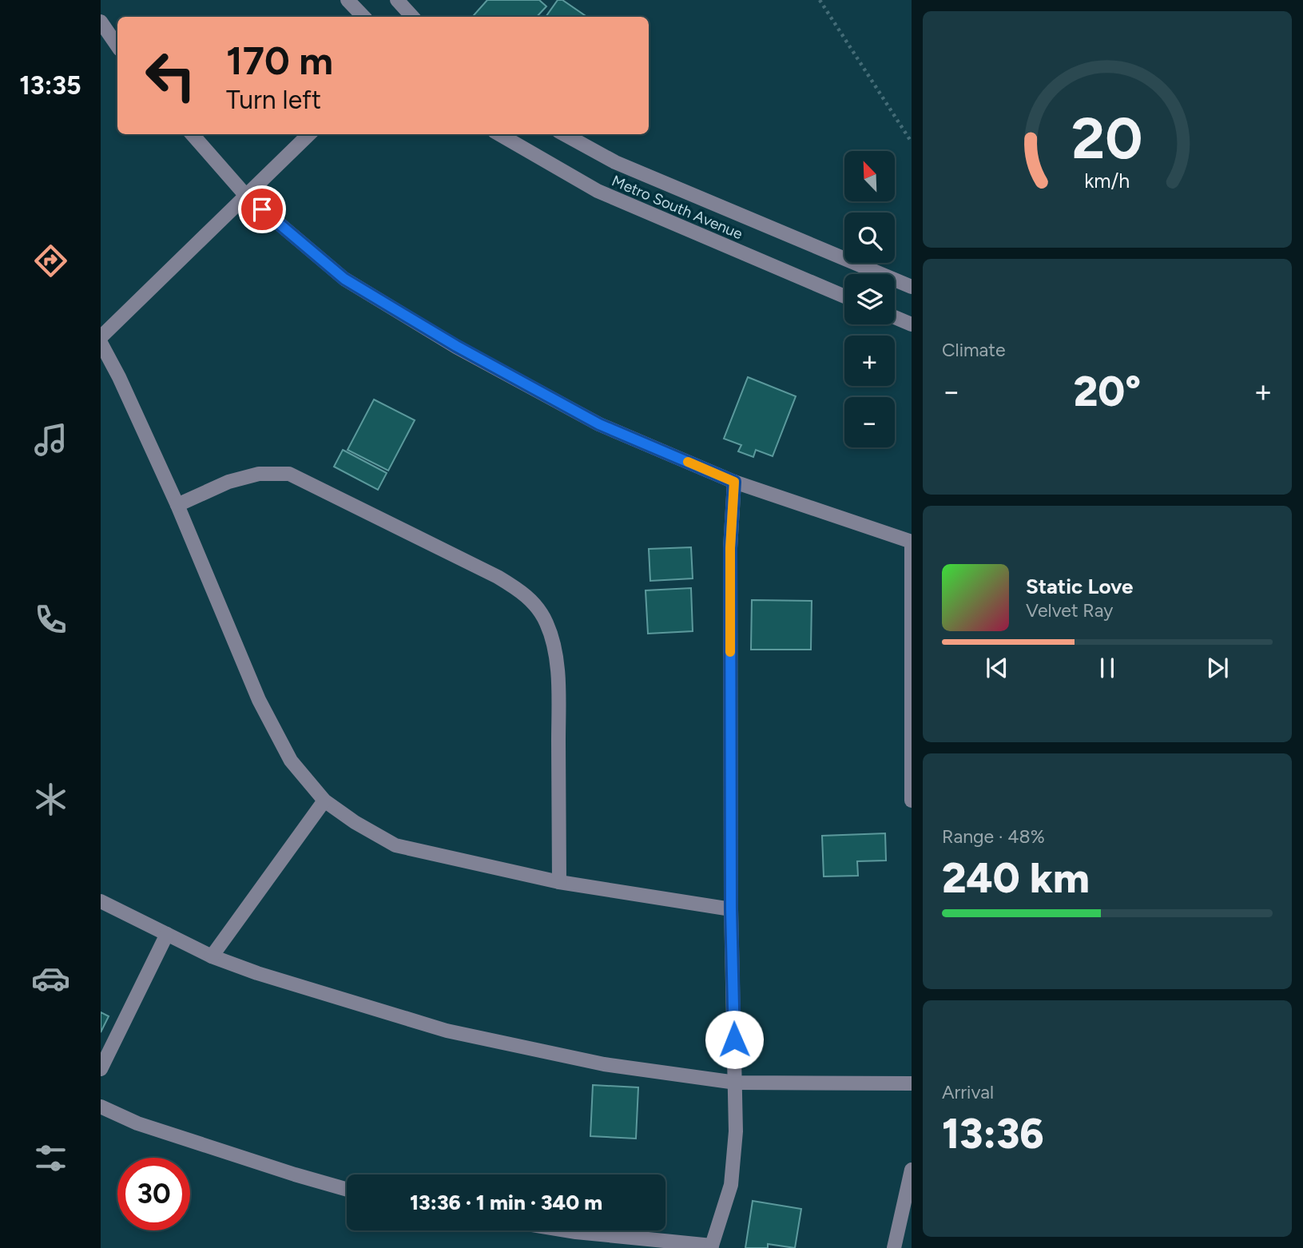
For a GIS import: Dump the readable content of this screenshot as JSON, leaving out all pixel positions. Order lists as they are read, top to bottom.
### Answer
{
  "streets": {
    "street": ["Metro South Avenue"]
  },
  "north": "top left",
  "page": {
    "tabs": "13:35",
    "turn": ["170 m", "Turn left"],
    "map_buttons": ["+", "−"],
    "tile": [
      "Climate",
      ["Range · 48%", "240 km"],
      ["Arrival", "13:36"]
    ],
    "heat": ["−", "20°", "+"],
    "song": ["Static Love", "Velvet Ray"],
    "limit": "30",
    "trip": "13:36 · 1 min · 340 m",
    "gauge": ["20", "km/h"]
  }
}
